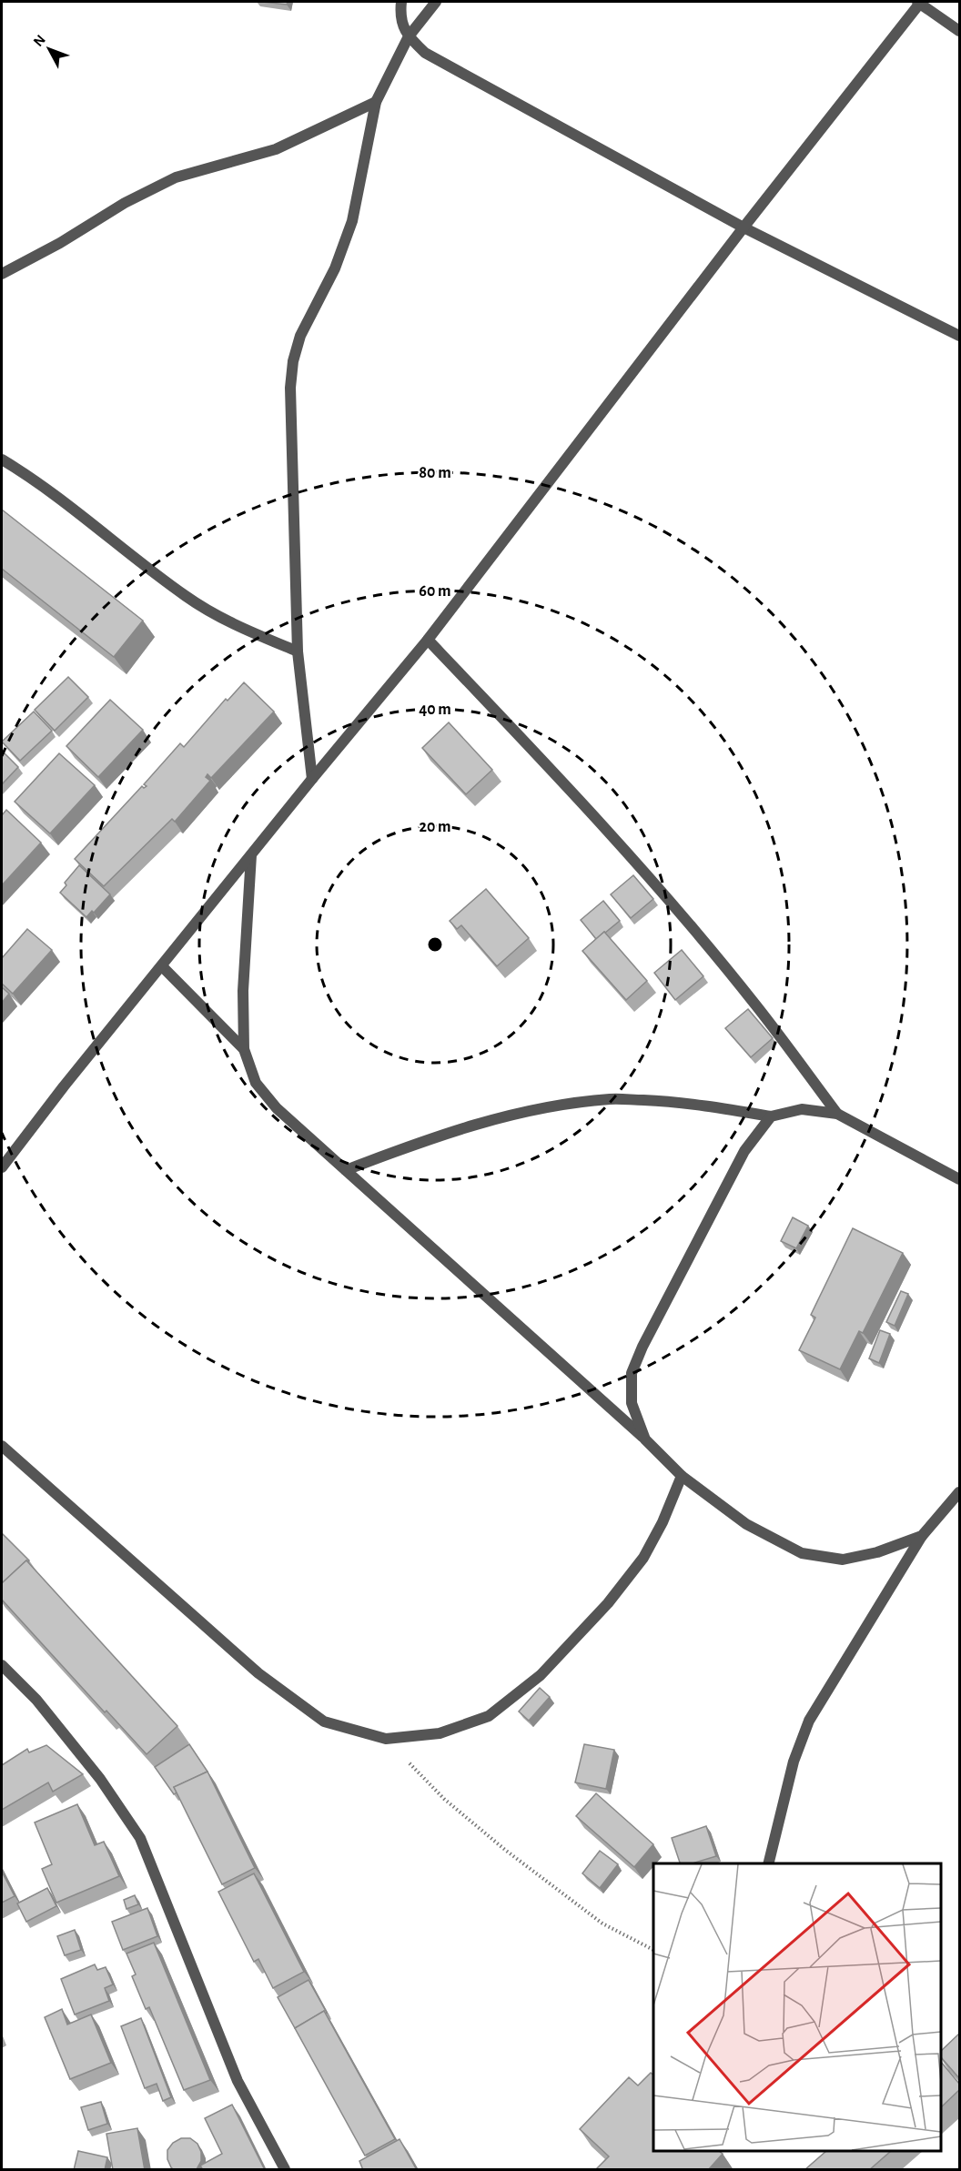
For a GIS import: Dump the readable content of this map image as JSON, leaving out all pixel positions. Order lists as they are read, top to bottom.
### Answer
{
  "north": "top left",
  "rings": [
    "80 m",
    "60 m",
    "40 m",
    "20 m"
  ]
}
